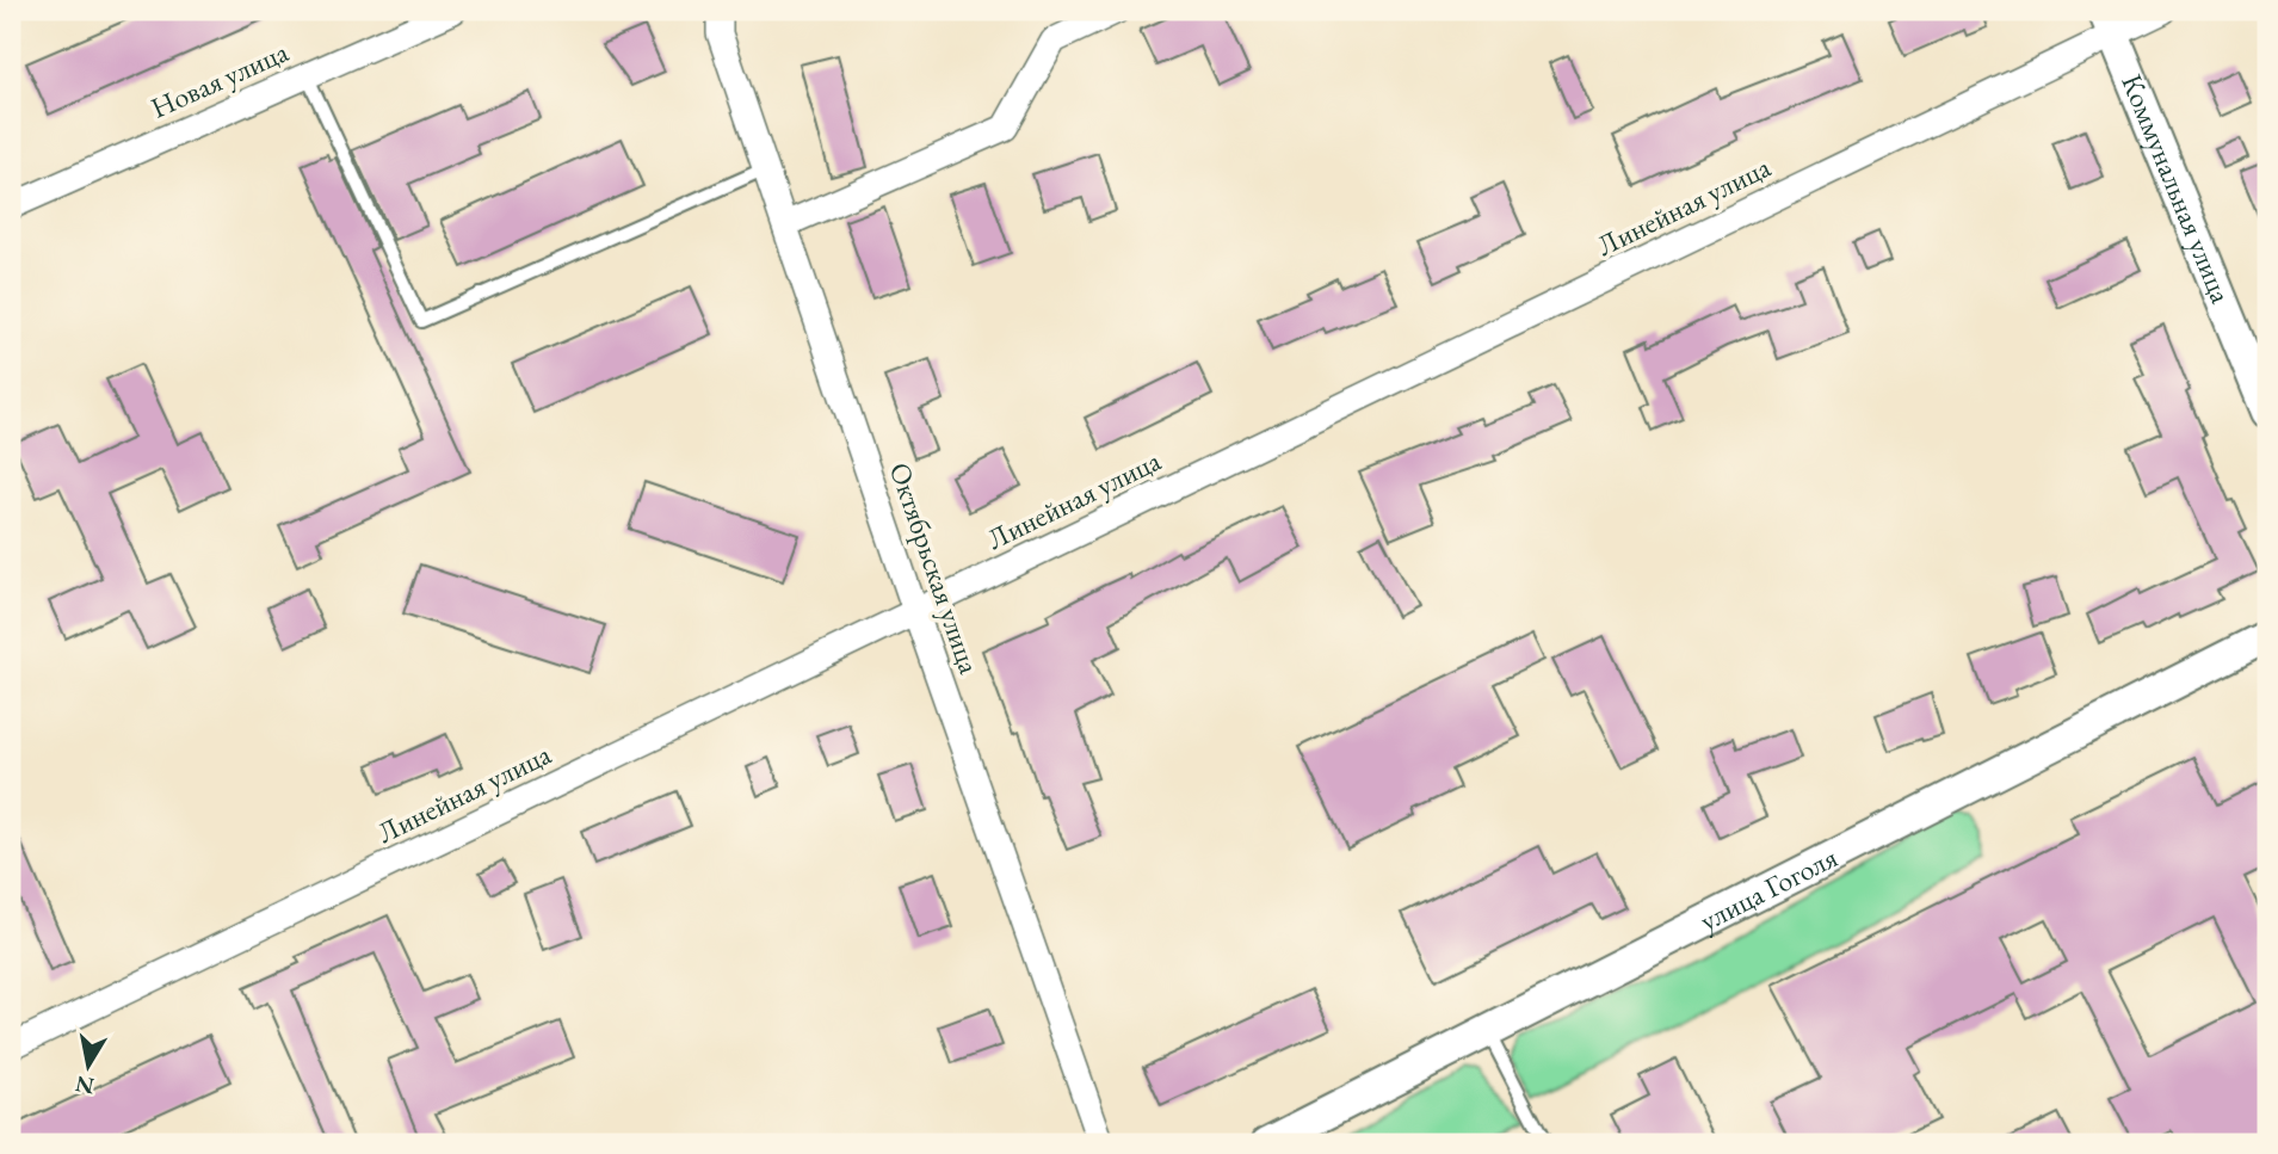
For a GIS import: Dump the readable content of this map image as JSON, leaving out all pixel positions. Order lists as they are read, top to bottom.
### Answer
{
  "streets": {
    "street": [
      "Новая улица",
      "Коммунальная улица",
      "Линейная улица",
      "Октябрьская улица",
      "улица Гоголя"
    ]
  },
  "crossings": [
    ["Коммунальная улица", "Линейная улица"],
    ["Линейная улица", "Октябрьская улица"]
  ],
  "north": "bottom"
}
